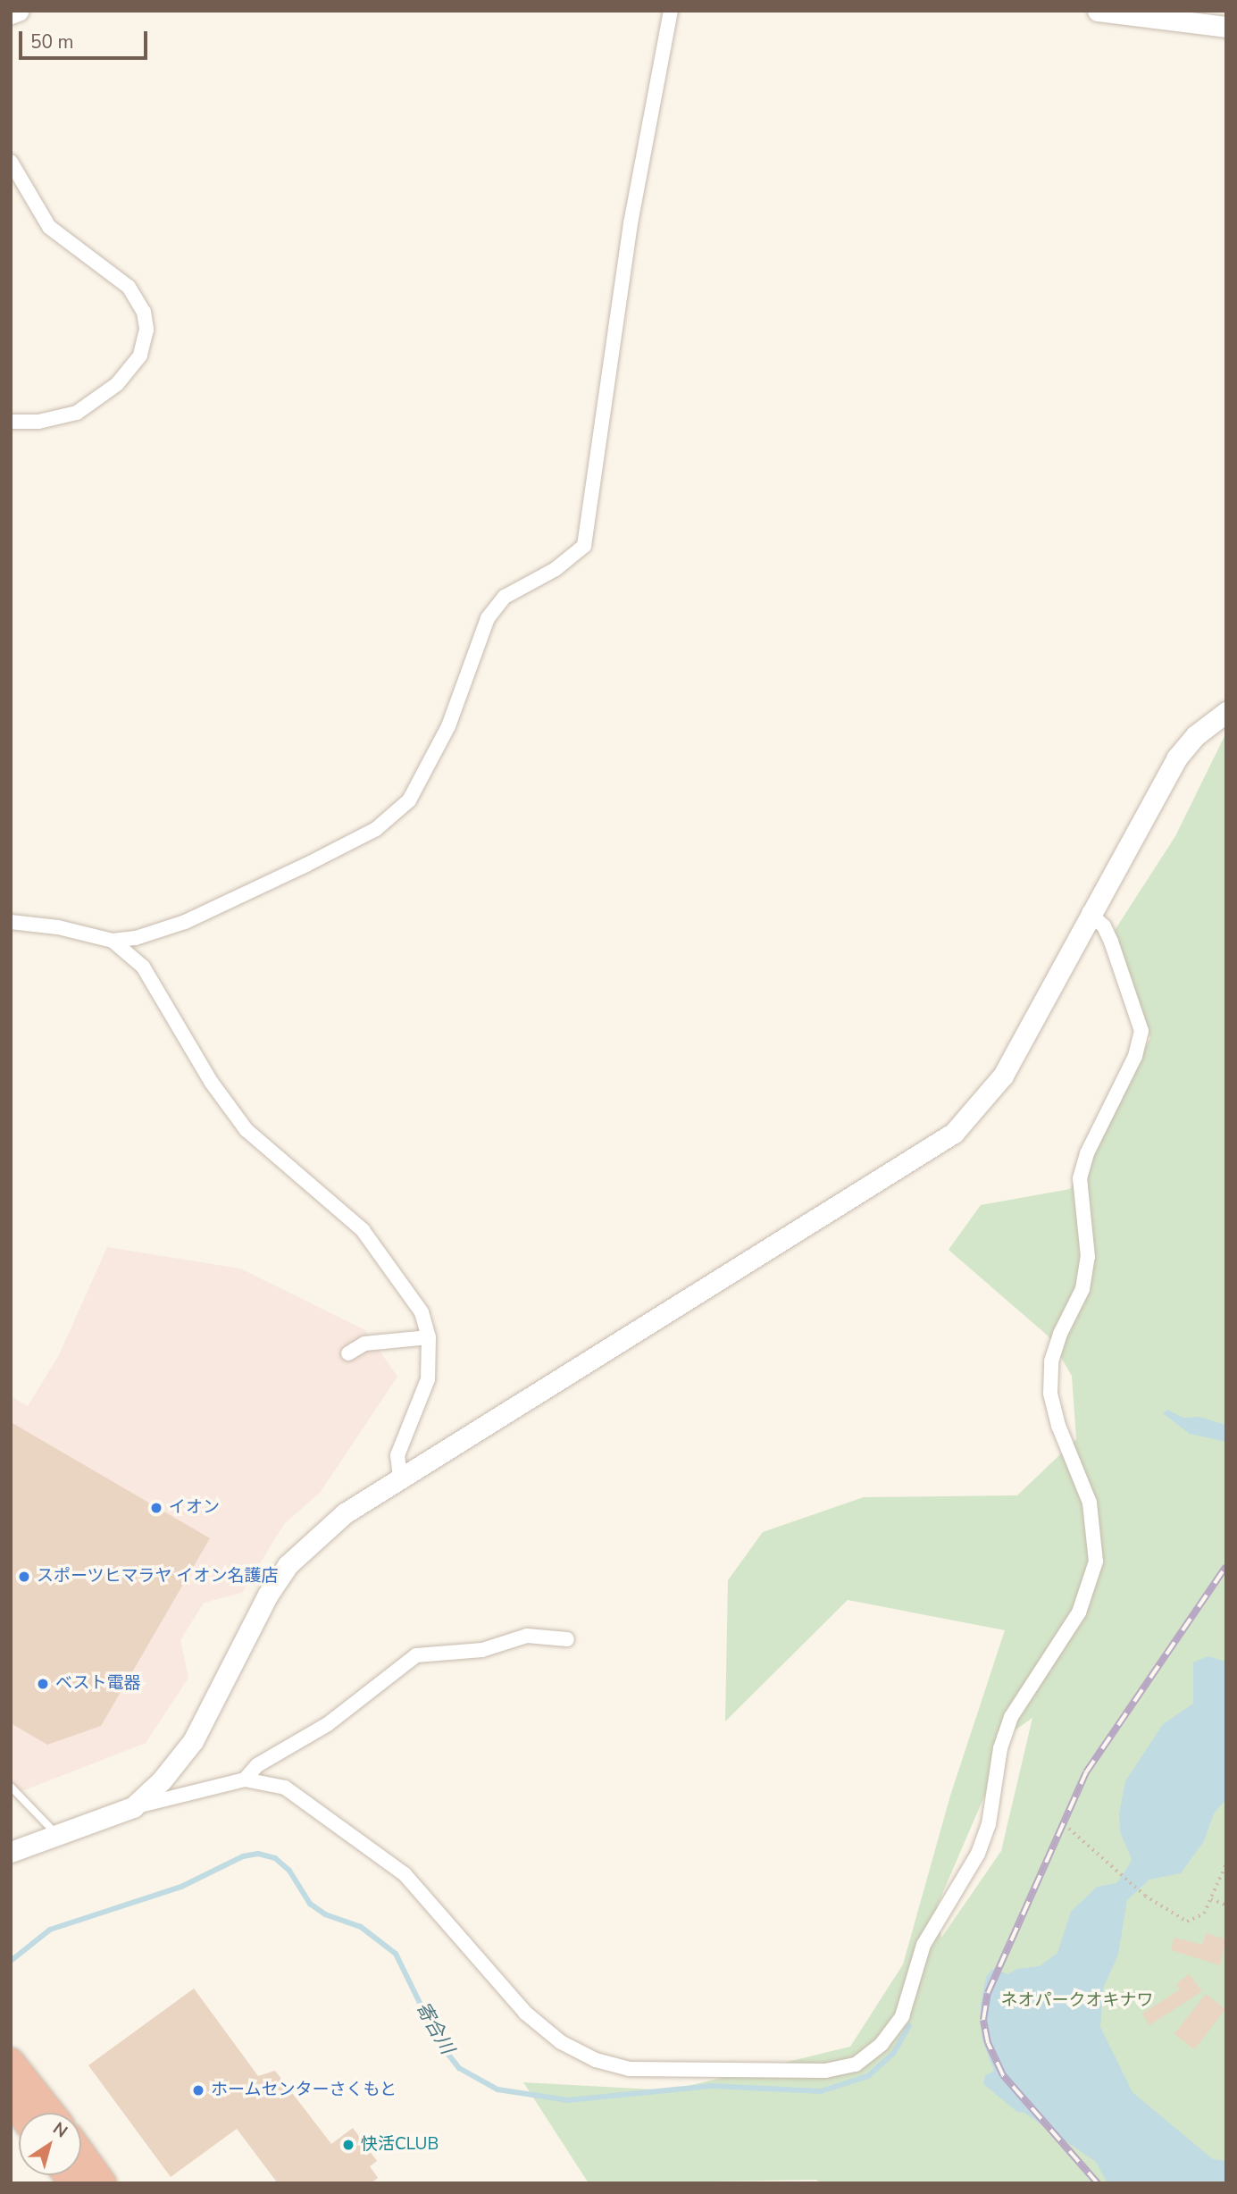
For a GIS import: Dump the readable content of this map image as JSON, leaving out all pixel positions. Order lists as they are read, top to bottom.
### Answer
{
  "water": ["寄合川"],
  "parks": ["ネオパークオキナワ"],
  "places": [
    "イオン",
    "スポーツヒマラヤ イオン名護店",
    "ベスト電器",
    "ホームセンターさくもと",
    "快活CLUB"
  ],
  "scale_bar": "50 m",
  "north": "top right"
}
